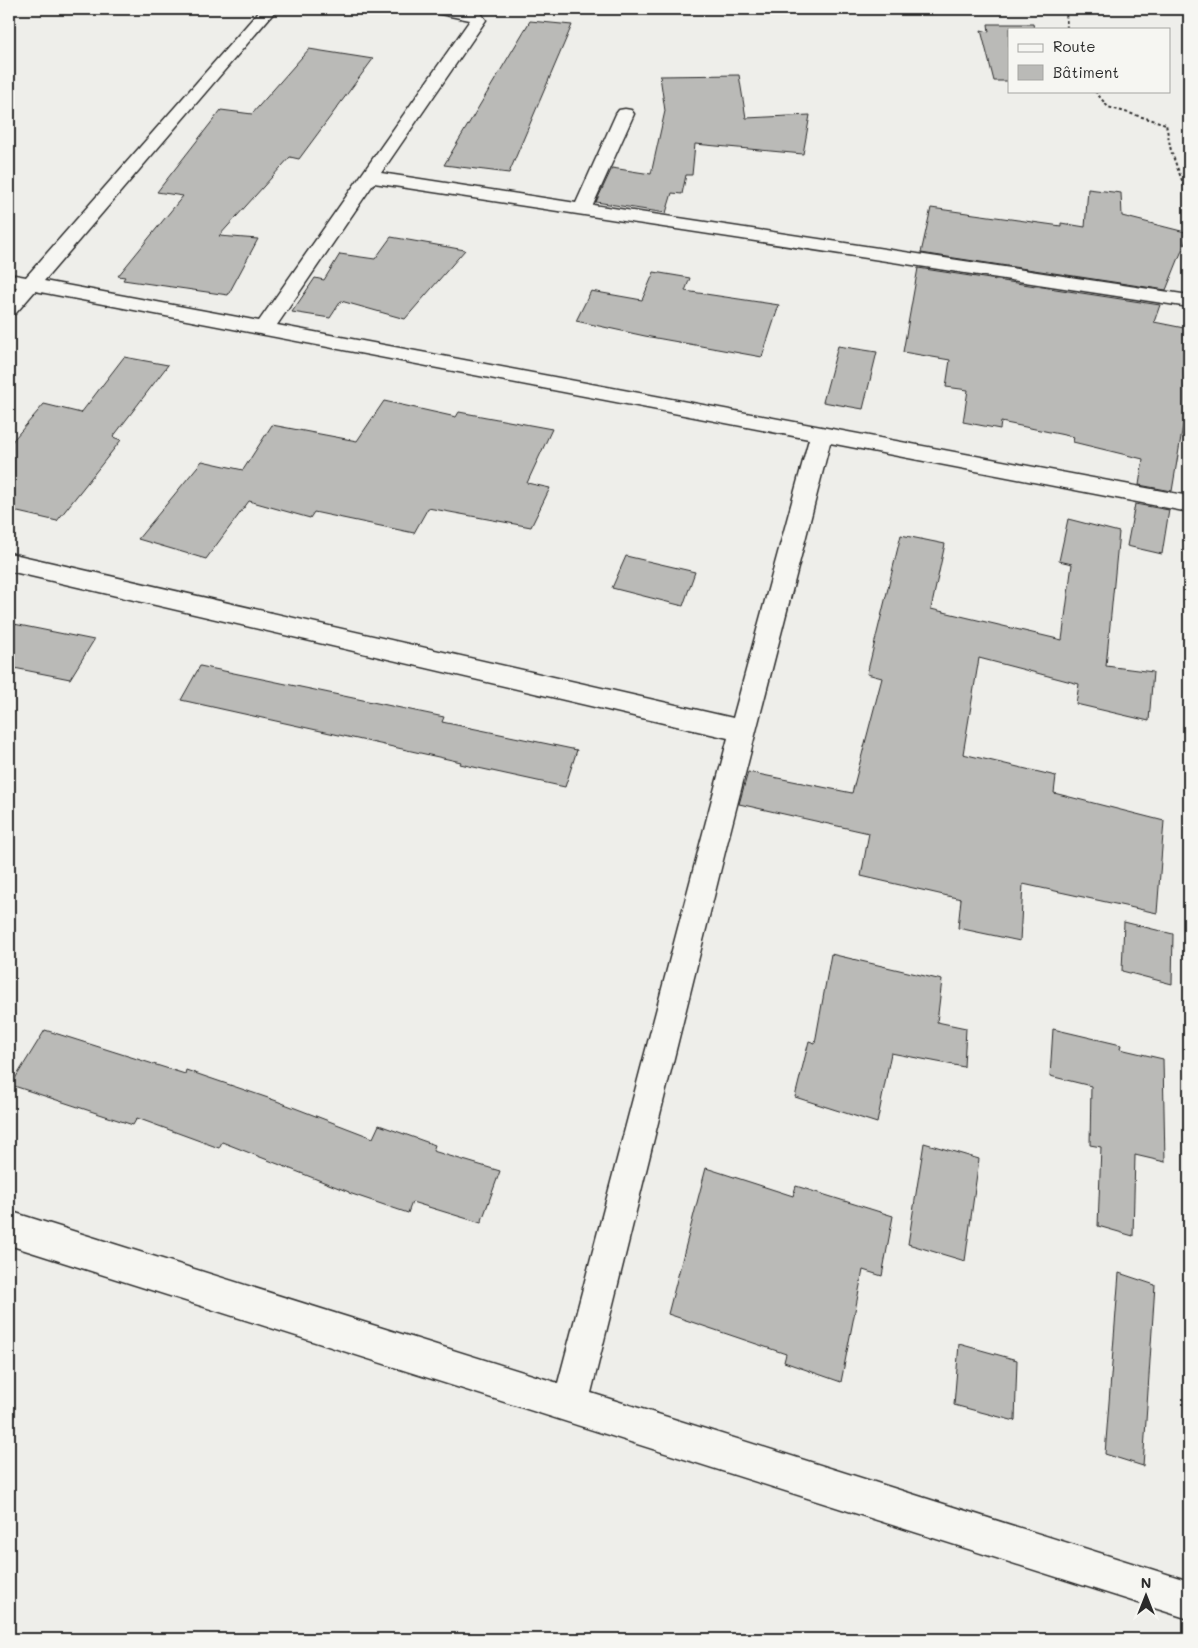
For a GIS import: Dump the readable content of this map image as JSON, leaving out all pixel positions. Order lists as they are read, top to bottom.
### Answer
{
  "legend": ["Route", "Bâtiment"],
  "north": "top"
}
